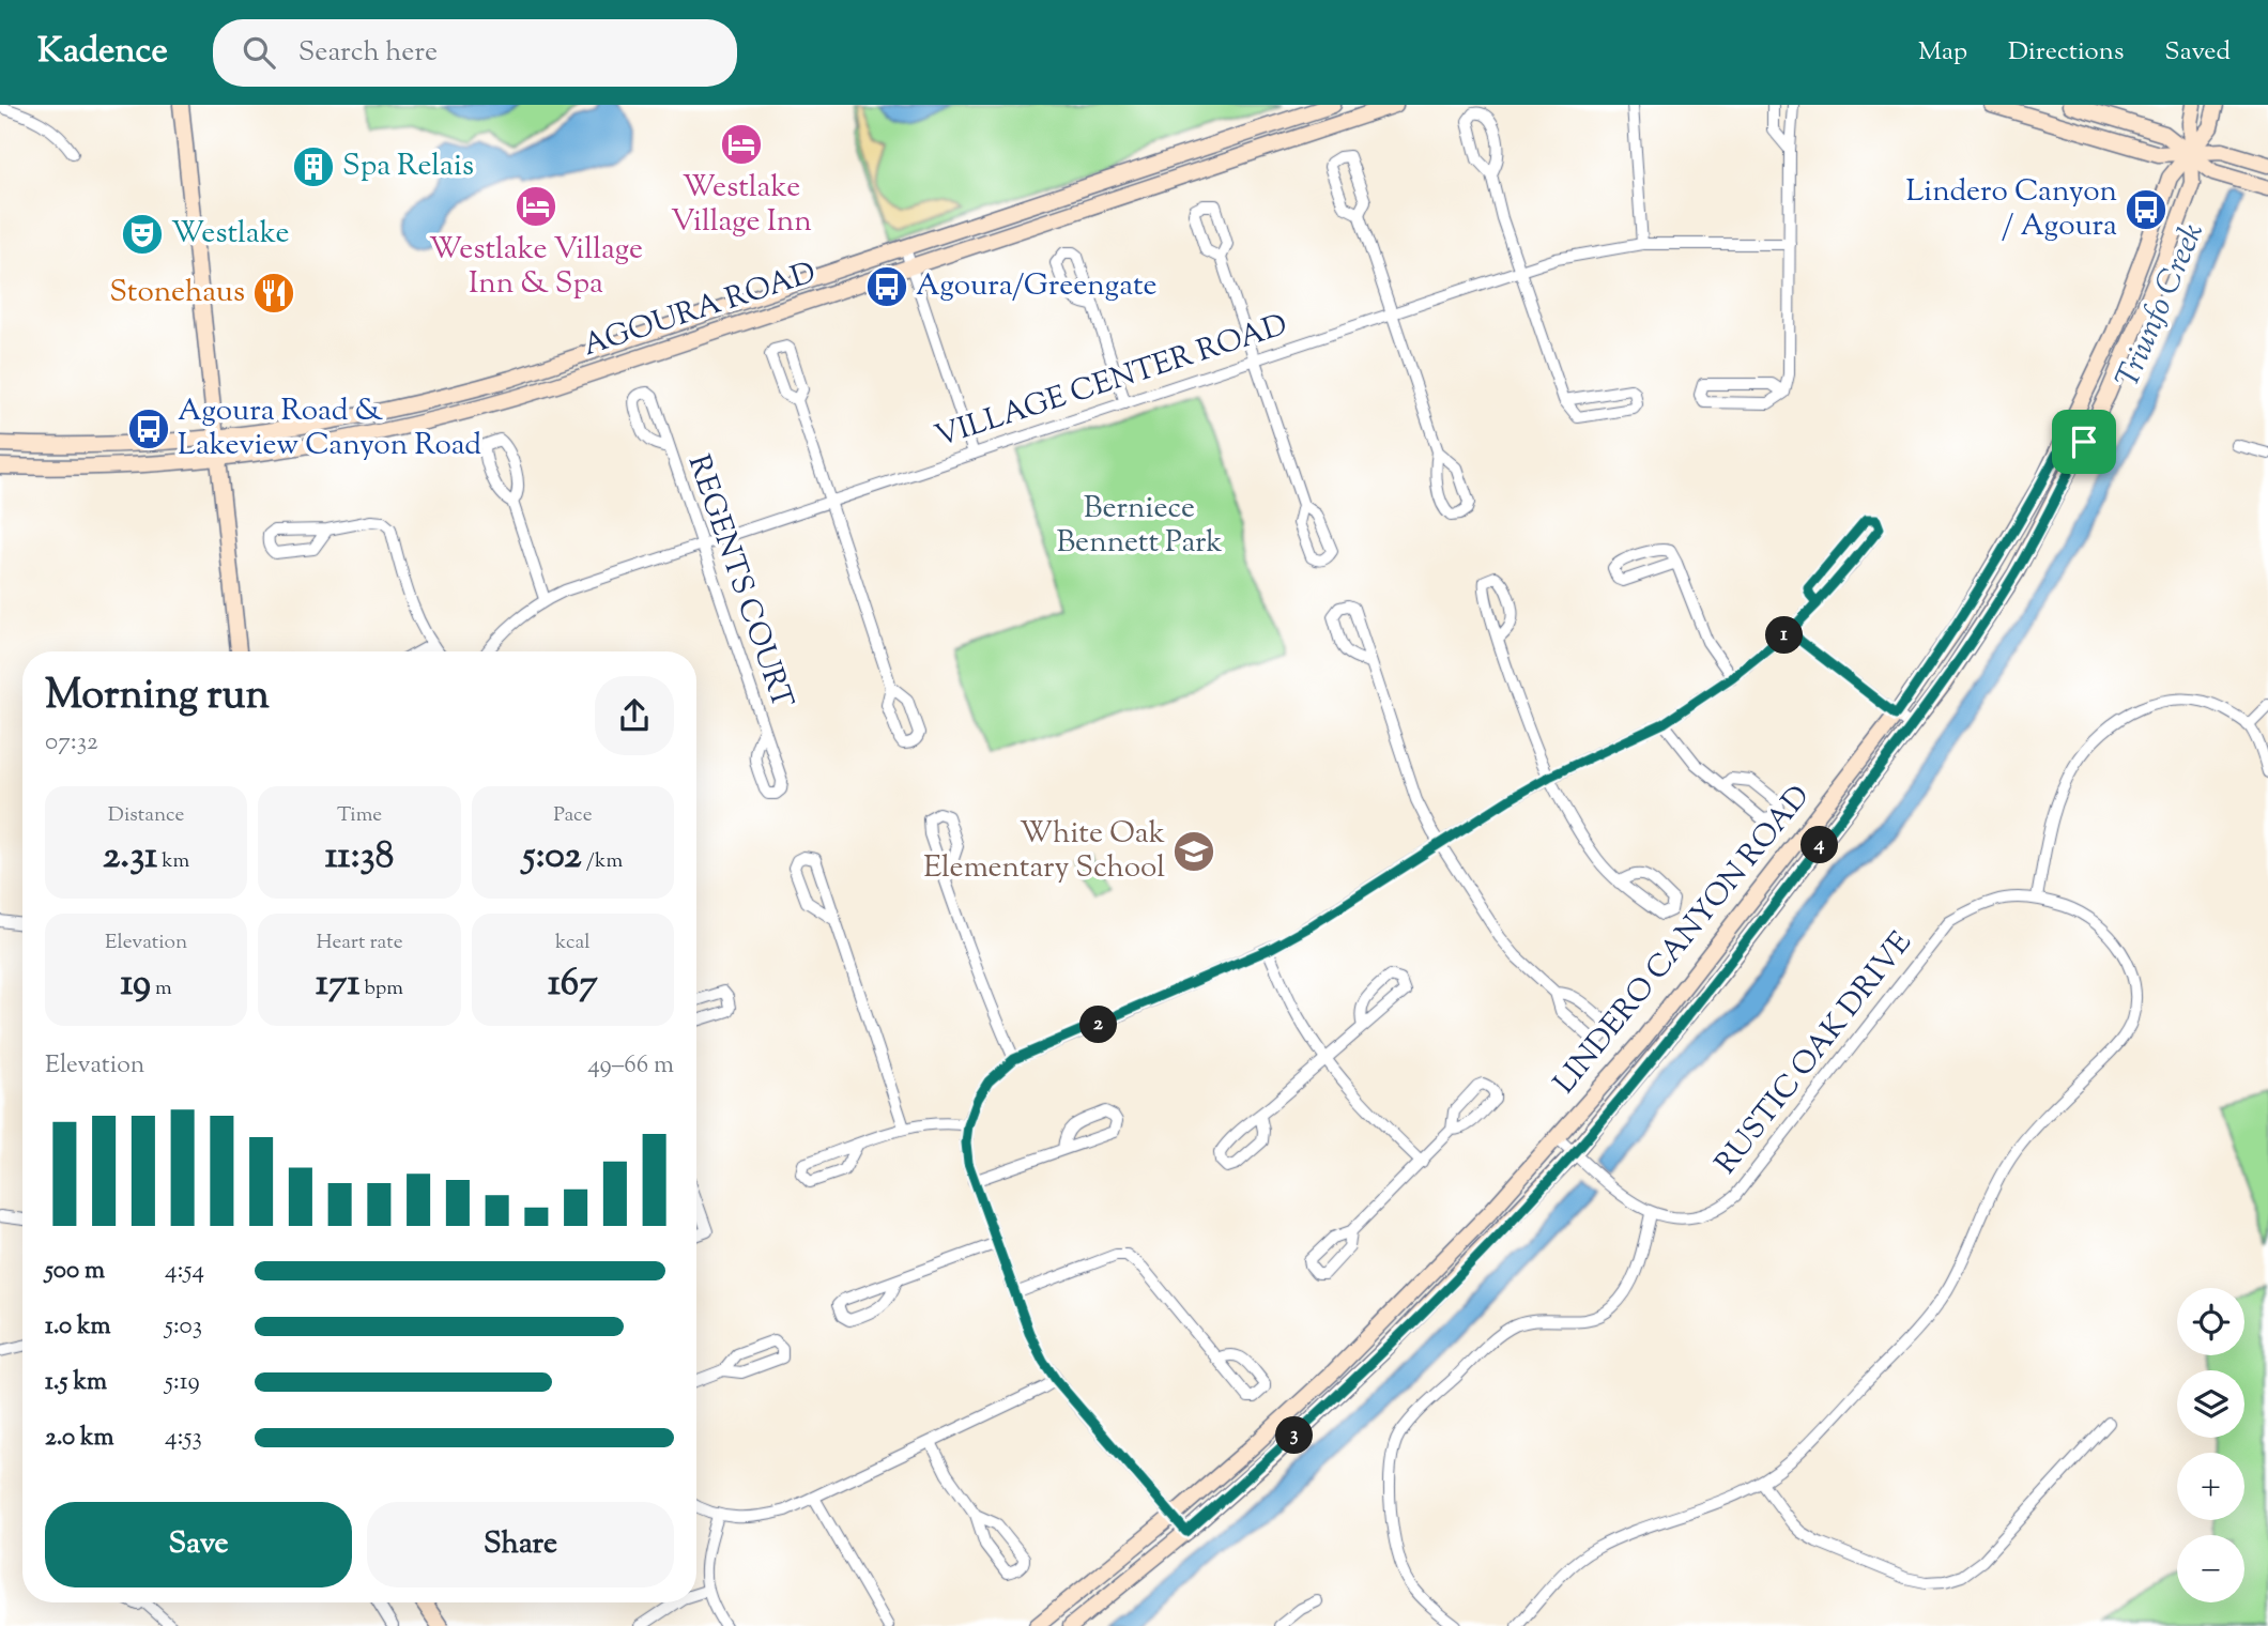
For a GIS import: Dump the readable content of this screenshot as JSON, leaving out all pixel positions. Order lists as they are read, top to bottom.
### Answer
{
  "streets": {
    "street": [
      "AGOURA ROAD",
      "VILLAGE CENTER ROAD",
      "REGENTS COURT",
      "LINDERO CANYON ROAD",
      "RUSTIC OAK DRIVE"
    ]
  },
  "crossings": [
    ["VILLAGE CENTER ROAD", "REGENTS COURT"],
    ["LINDERO CANYON ROAD", "RUSTIC OAK DRIVE"]
  ],
  "water": ["Triunfo Creek"],
  "parks": ["Berniece Bennett Park"],
  "places": {
    "hotel": ["Westlake Village Inn", "Westlake Village Inn & Spa"],
    "building": ["Spa Relais"],
    "bus stop": ["Lindero Canyon / Agoura", "Agoura/Greengate", "Agoura Road & Lakeview Canyon Road"],
    "theatre": ["Westlake"],
    "restaurant": ["Stonehaus"],
    "school or university": ["White Oak Elementary School"]
  },
  "page": {
    "header": "Kadence",
    "search": "Search here",
    "nav": ["Map", "Directions", "Saved"],
    "pins": [
      "1",
      "4",
      "2",
      "3"
    ],
    "heading": ["Morning run", "07:32"],
    "stats": [
      ["Distance", "2.31 km"],
      ["Time", "11:38"],
      ["Pace", "5:02 /km"],
      ["Elevation", "19 m"],
      ["Heart rate", "171 bpm"],
      ["kcal", "167"]
    ],
    "chart": ["Elevation", "49–66 m"],
    "list": [
      {
        "name": "500 m",
        "note": "4:54"
      },
      {
        "name": "1.0 km",
        "note": "5:03"
      },
      {
        "name": "1.5 km",
        "note": "5:19"
      },
      {
        "name": "2.0 km",
        "note": "4:53"
      }
    ],
    "map_buttons": ["+", "−"],
    "buttons": ["Save", "Share"]
  }
}
